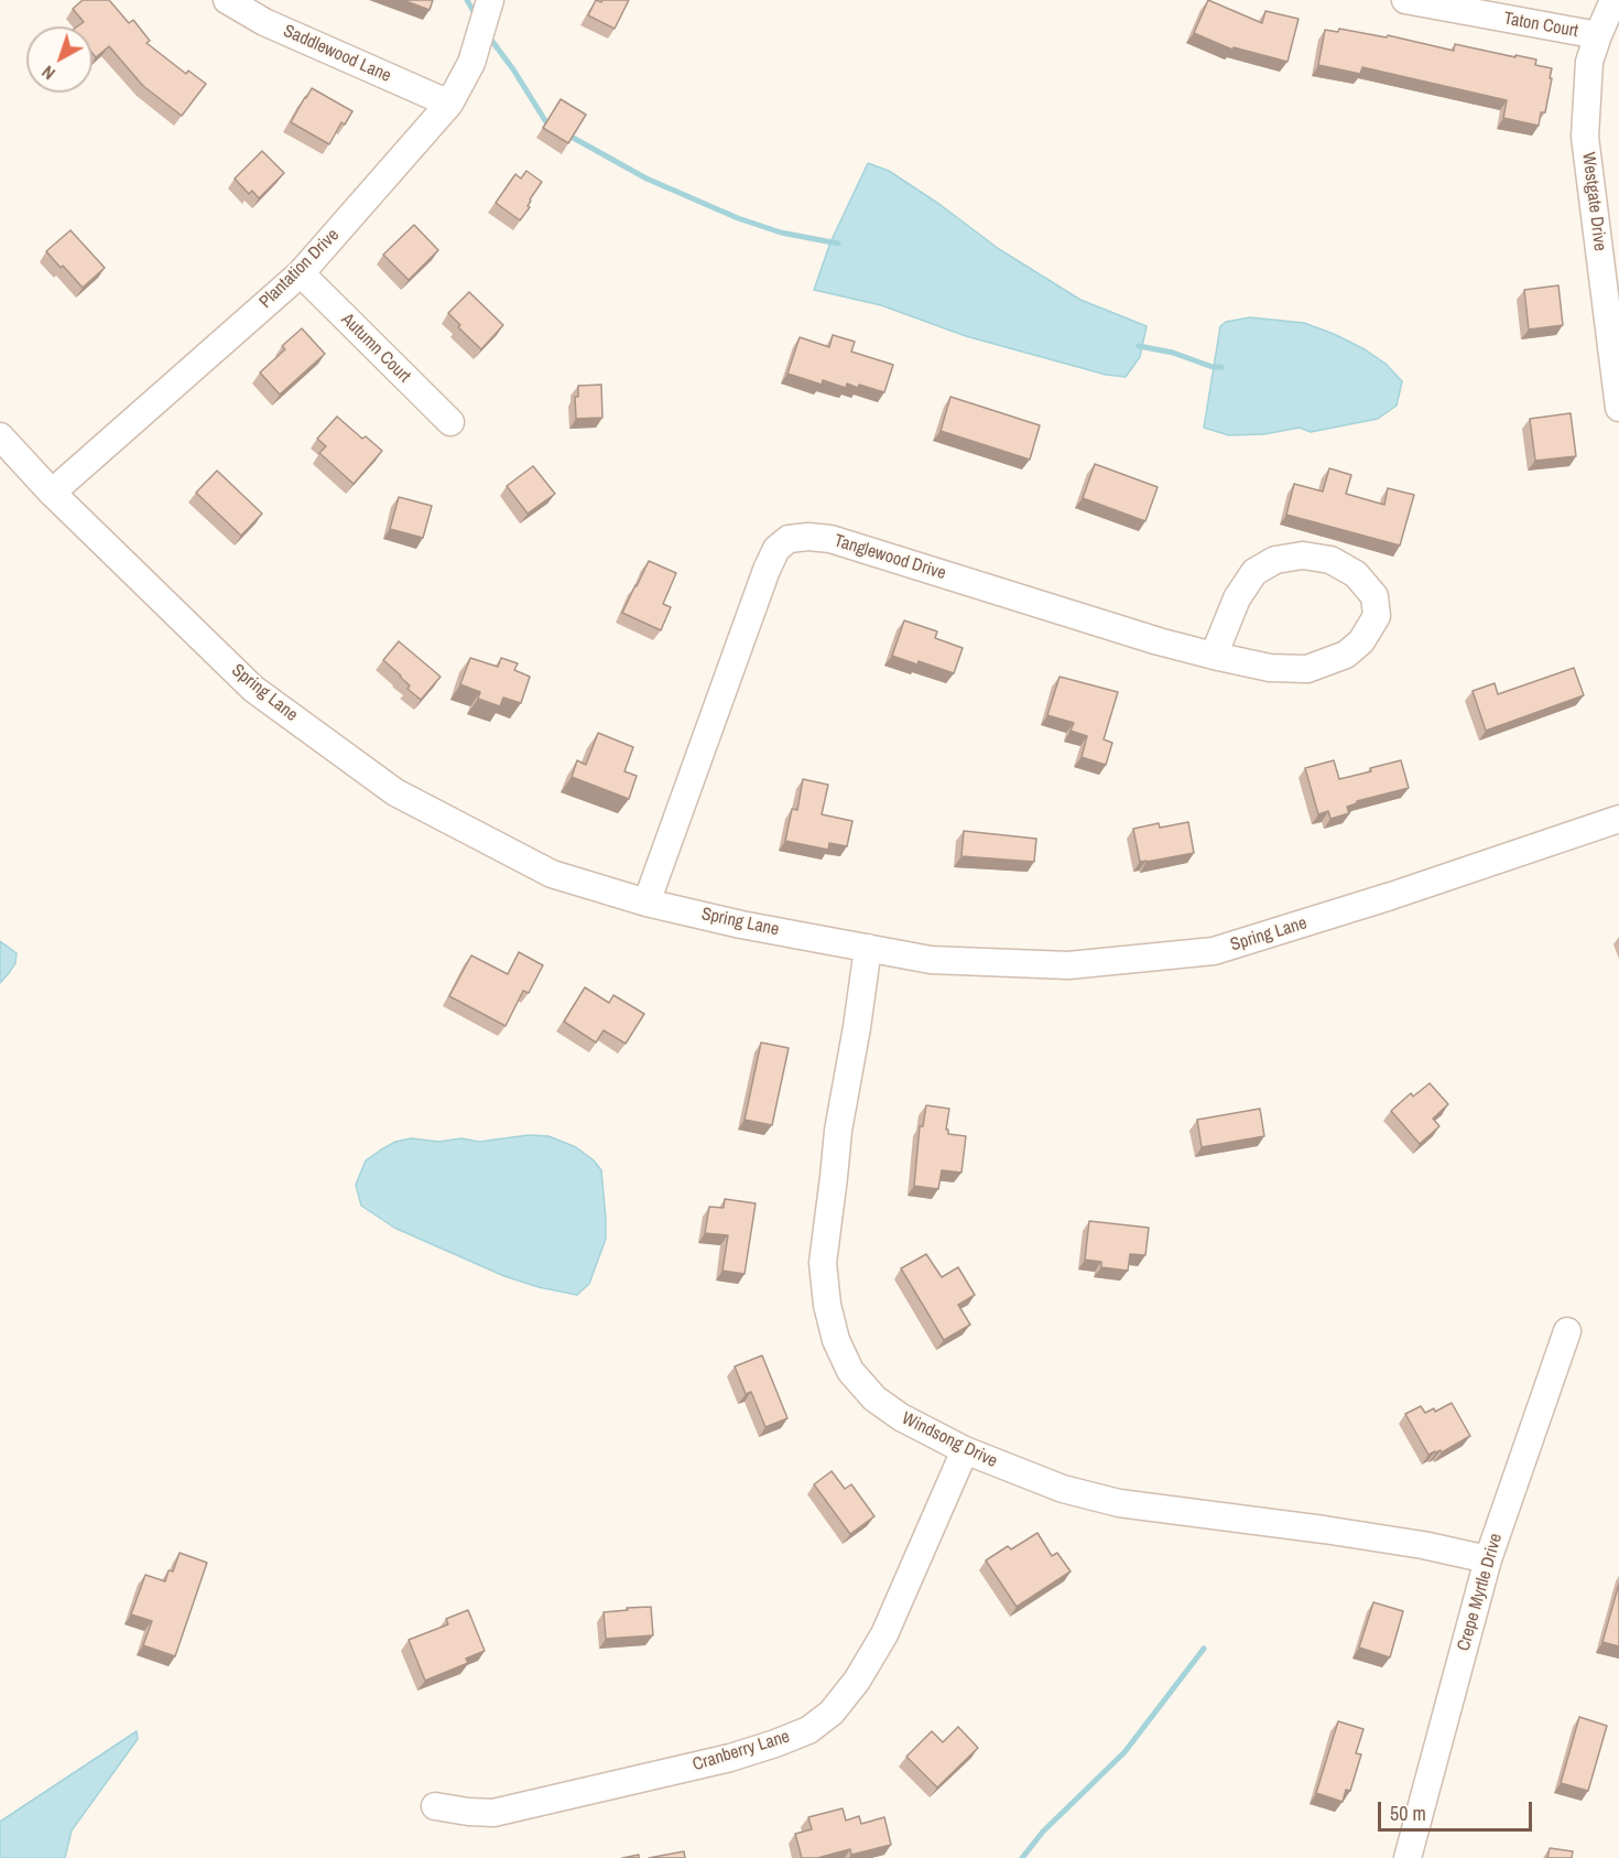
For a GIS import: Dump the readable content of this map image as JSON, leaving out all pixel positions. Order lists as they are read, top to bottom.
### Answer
{
  "streets": {
    "street": [
      "Taton Court",
      "Saddlewood Lane",
      "Westgate Drive",
      "Plantation Drive",
      "Autumn Court",
      "Tanglewood Drive",
      "Spring Lane",
      "Windsong Drive",
      "Crepe Myrtle Drive",
      "Cranberry Lane"
    ]
  },
  "crossings": [
    ["Taton Court", "Westgate Drive"],
    ["Saddlewood Lane", "Plantation Drive"],
    ["Plantation Drive", "Autumn Court"],
    ["Plantation Drive", "Spring Lane"],
    ["Tanglewood Drive", "Spring Lane"],
    ["Spring Lane", "Windsong Drive"],
    ["Windsong Drive", "Crepe Myrtle Drive"],
    ["Windsong Drive", "Cranberry Lane"]
  ],
  "scale_bar": "50 m",
  "north": "bottom left"
}
